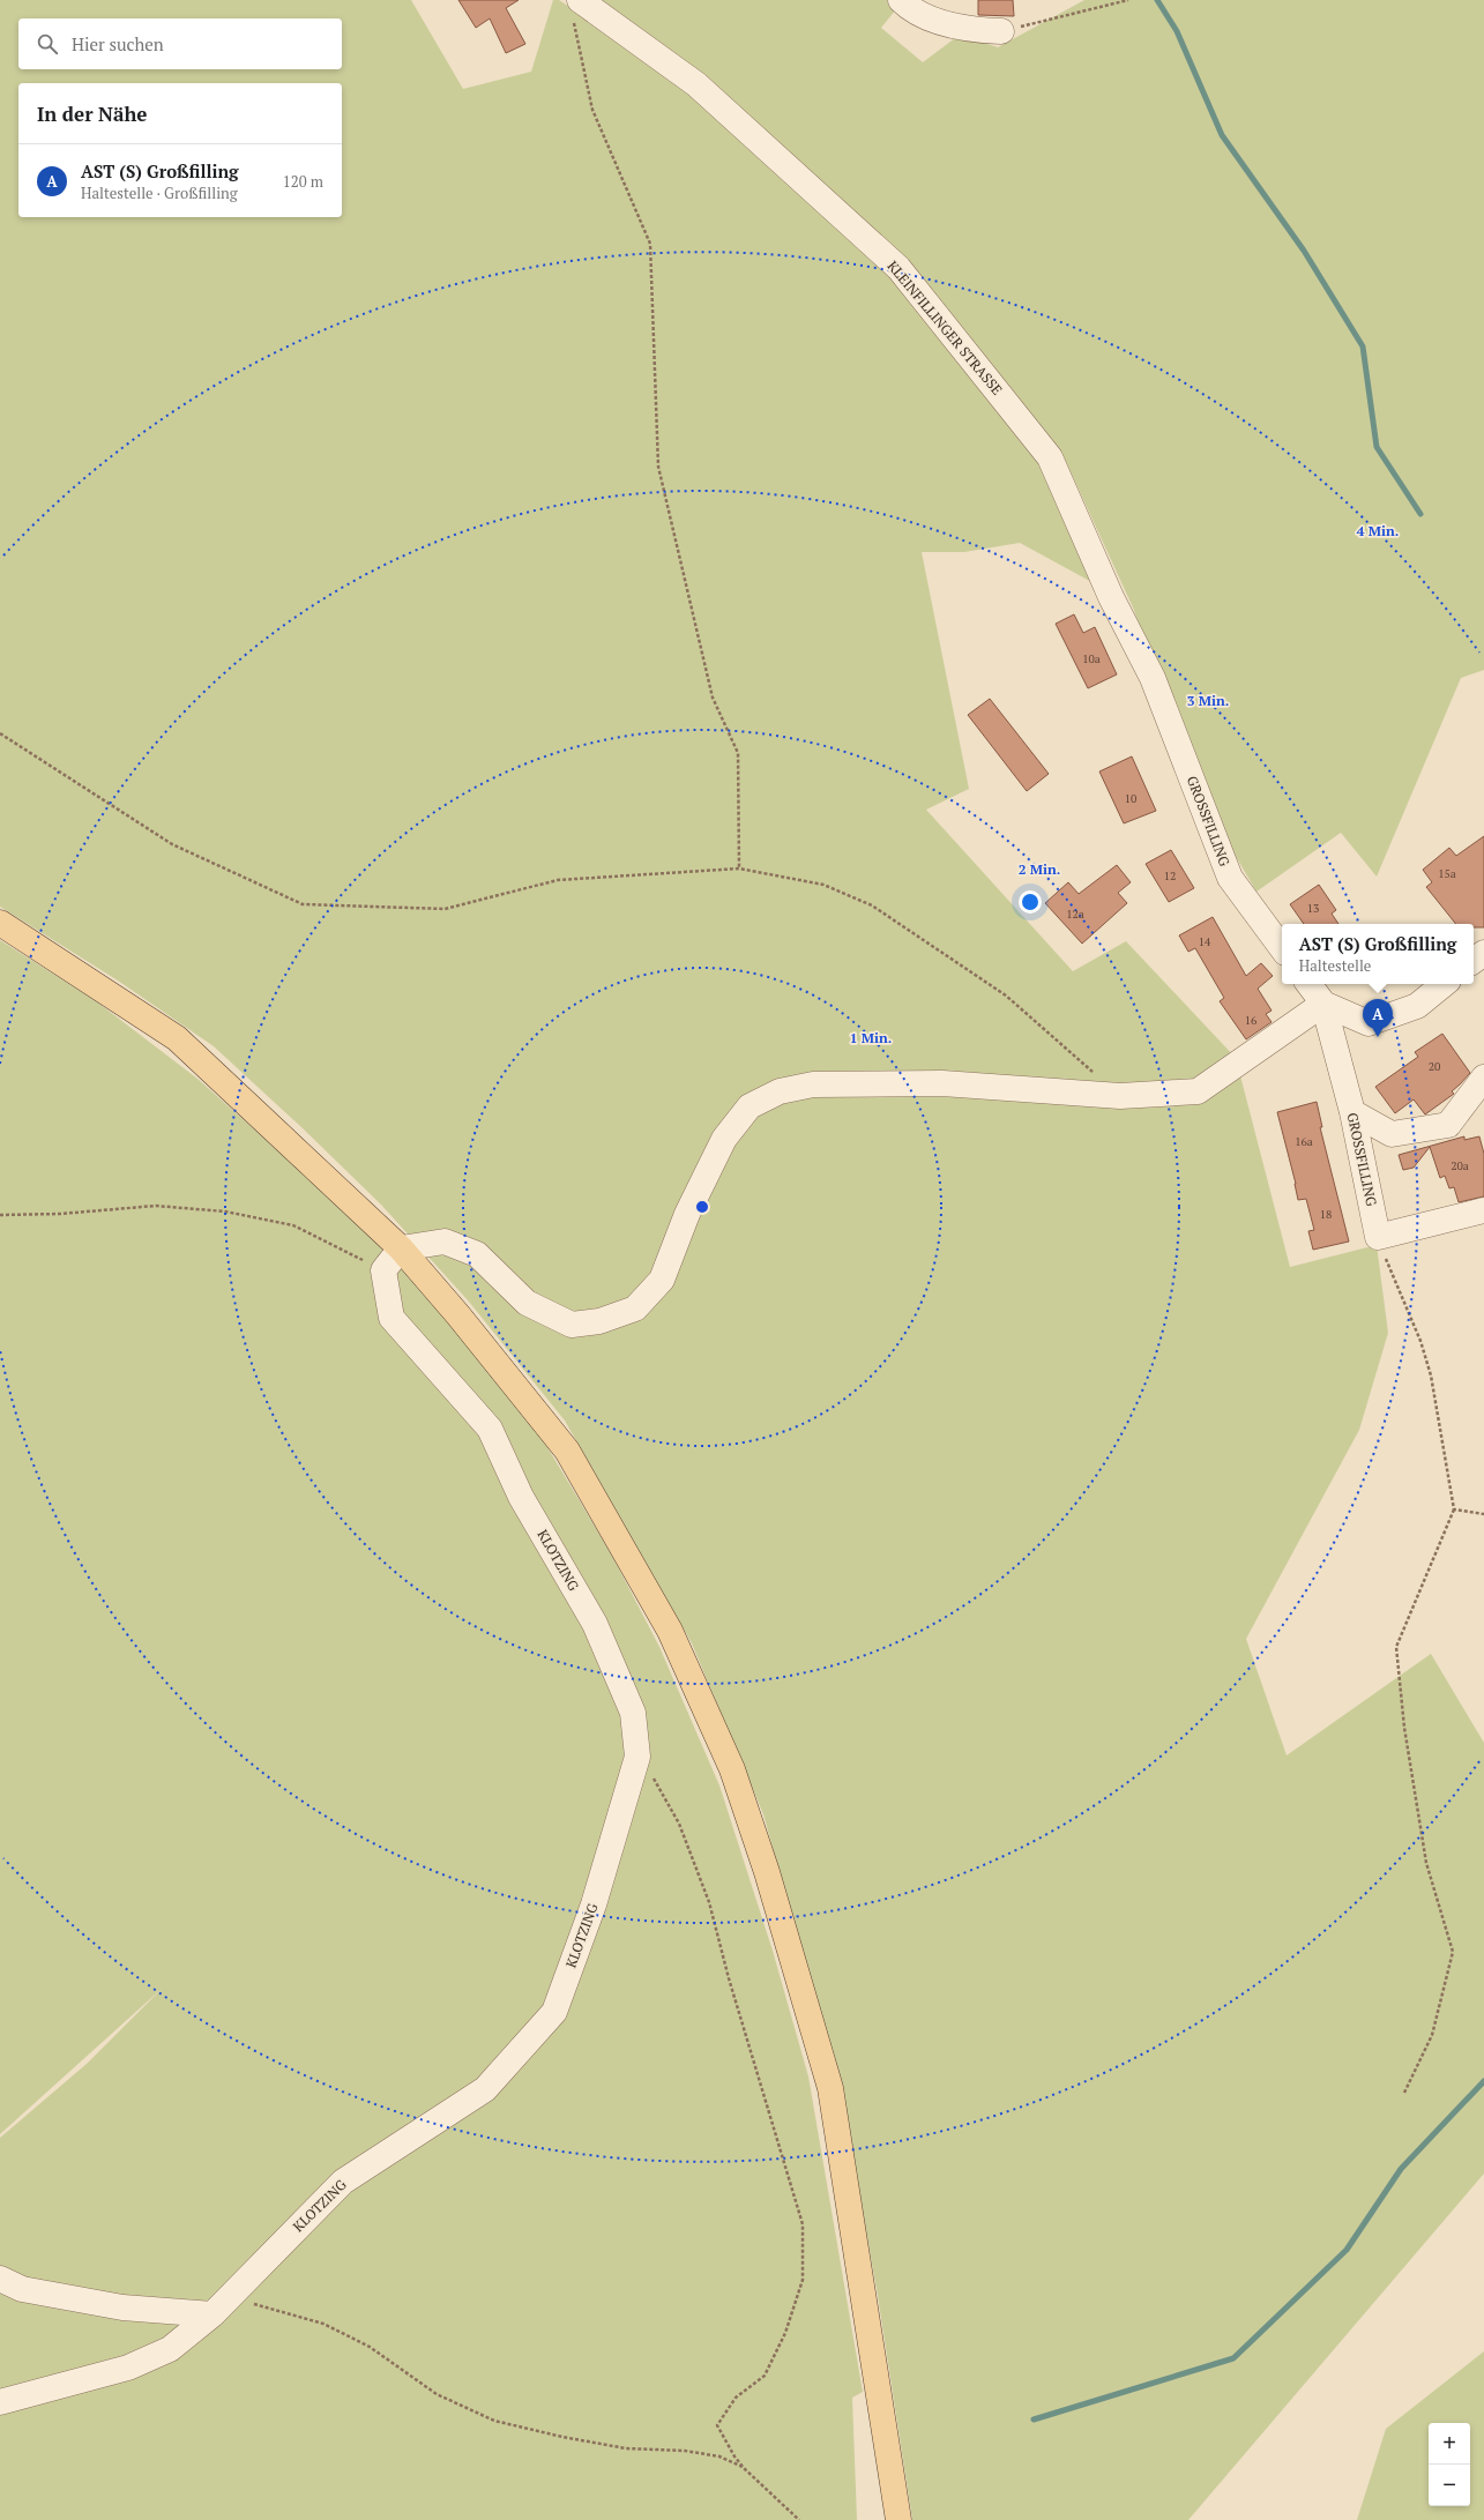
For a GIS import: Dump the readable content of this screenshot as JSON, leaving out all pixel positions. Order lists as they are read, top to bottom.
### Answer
{
  "streets": {
    "street": ["KLEINFILLINGER STRASSE", "GROSSFILLING", "KLOTZING"]
  },
  "crossings": [
    ["KLEINFILLINGER STRASSE", "GROSSFILLING"]
  ],
  "house_numbers": [
    "10a",
    "10",
    "15a",
    "12",
    "13",
    "12a",
    "14",
    "16",
    "20",
    "16a",
    "20a",
    "18"
  ],
  "page": {
    "search": "Hier suchen",
    "heading": "In der Nähe",
    "list": [
      {
        "mark": "A",
        "name": "AST (S) Großfilling",
        "note": "Haltestelle · Großfilling",
        "value": "120 m"
      }
    ],
    "popup": ["AST (S) Großfilling", "Haltestelle"],
    "pins": "A",
    "map_buttons": ["+", "−"]
  },
  "rings": [
    "4 Min.",
    "3 Min.",
    "2 Min.",
    "1 Min."
  ]
}
